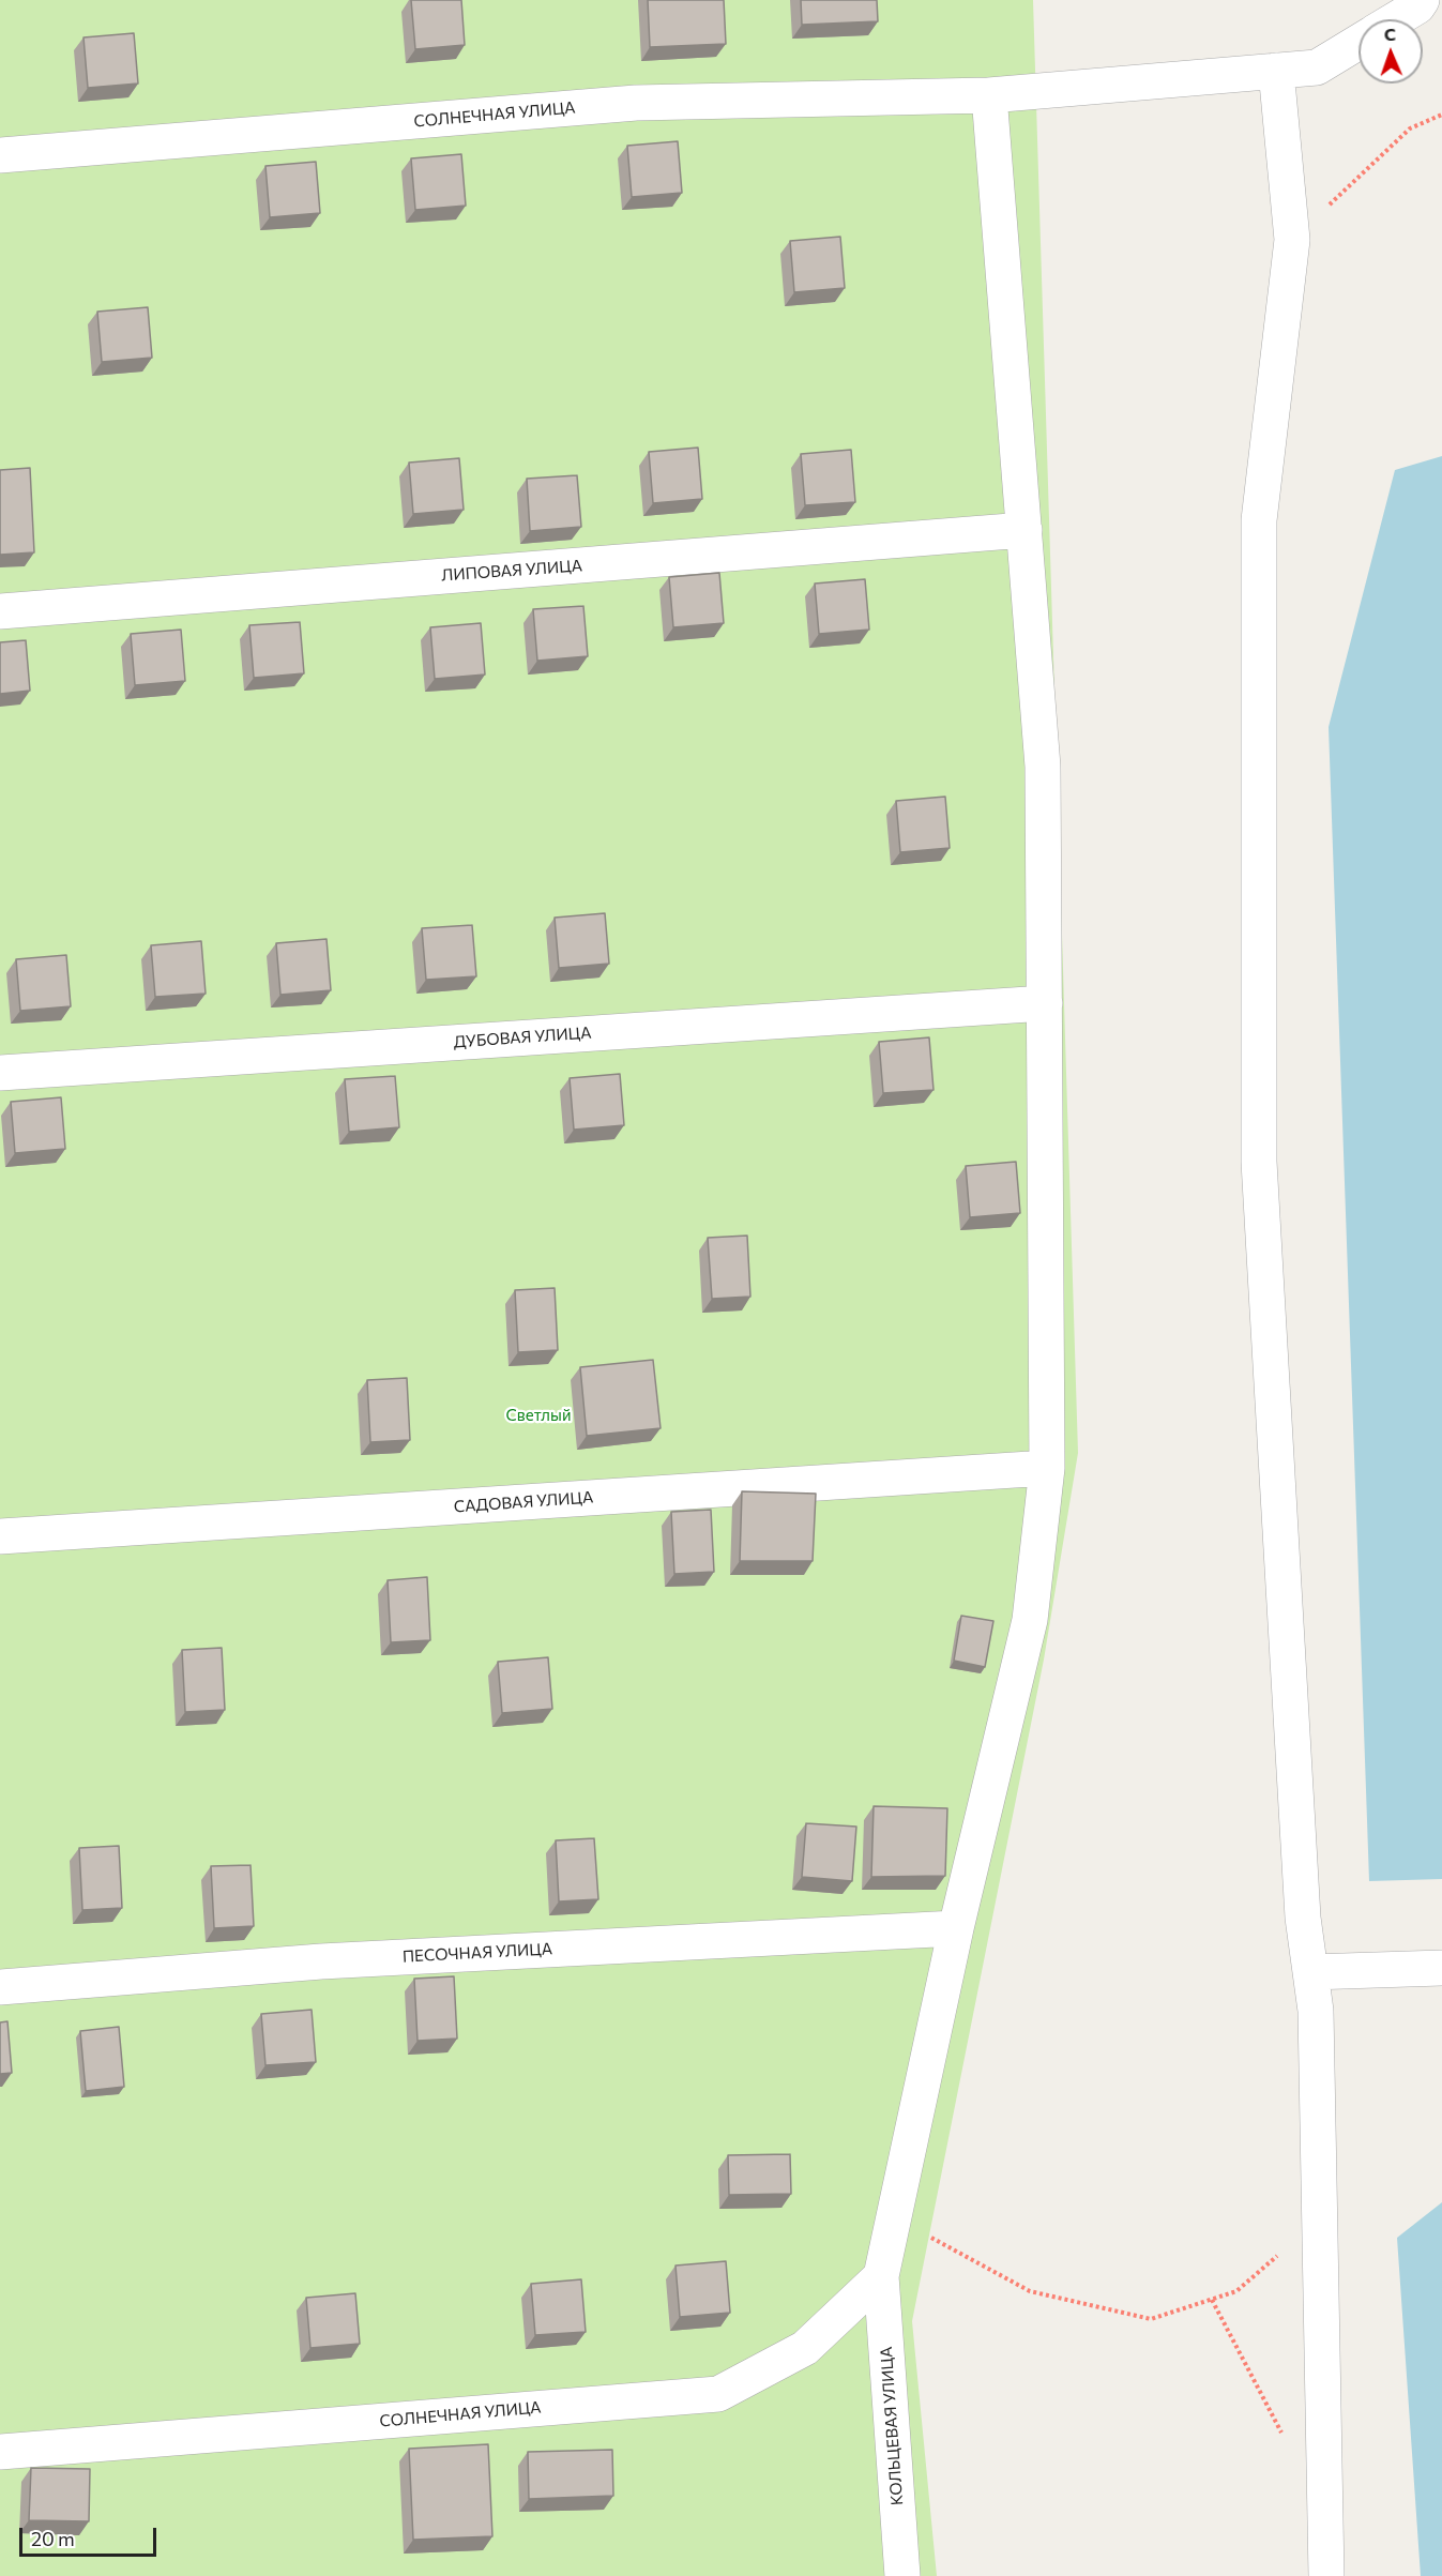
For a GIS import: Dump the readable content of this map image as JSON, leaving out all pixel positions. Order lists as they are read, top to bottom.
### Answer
{
  "streets": {
    "street": [
      "СОЛНЕЧНАЯ УЛИЦА",
      "ЛИПОВАЯ УЛИЦА",
      "ДУБОВАЯ УЛИЦА",
      "САДОВАЯ УЛИЦА",
      "ПЕСОЧНАЯ УЛИЦА",
      "КОЛЬЦЕВАЯ УЛИЦА"
    ]
  },
  "crossings": [
    ["СОЛНЕЧНАЯ УЛИЦА", "КОЛЬЦЕВАЯ УЛИЦА"],
    ["ЛИПОВАЯ УЛИЦА", "КОЛЬЦЕВАЯ УЛИЦА"],
    ["ДУБОВАЯ УЛИЦА", "КОЛЬЦЕВАЯ УЛИЦА"],
    ["САДОВАЯ УЛИЦА", "КОЛЬЦЕВАЯ УЛИЦА"],
    ["ПЕСОЧНАЯ УЛИЦА", "КОЛЬЦЕВАЯ УЛИЦА"]
  ],
  "parks": ["Светлый"],
  "scale_bar": "20 m",
  "north": "top"
}
